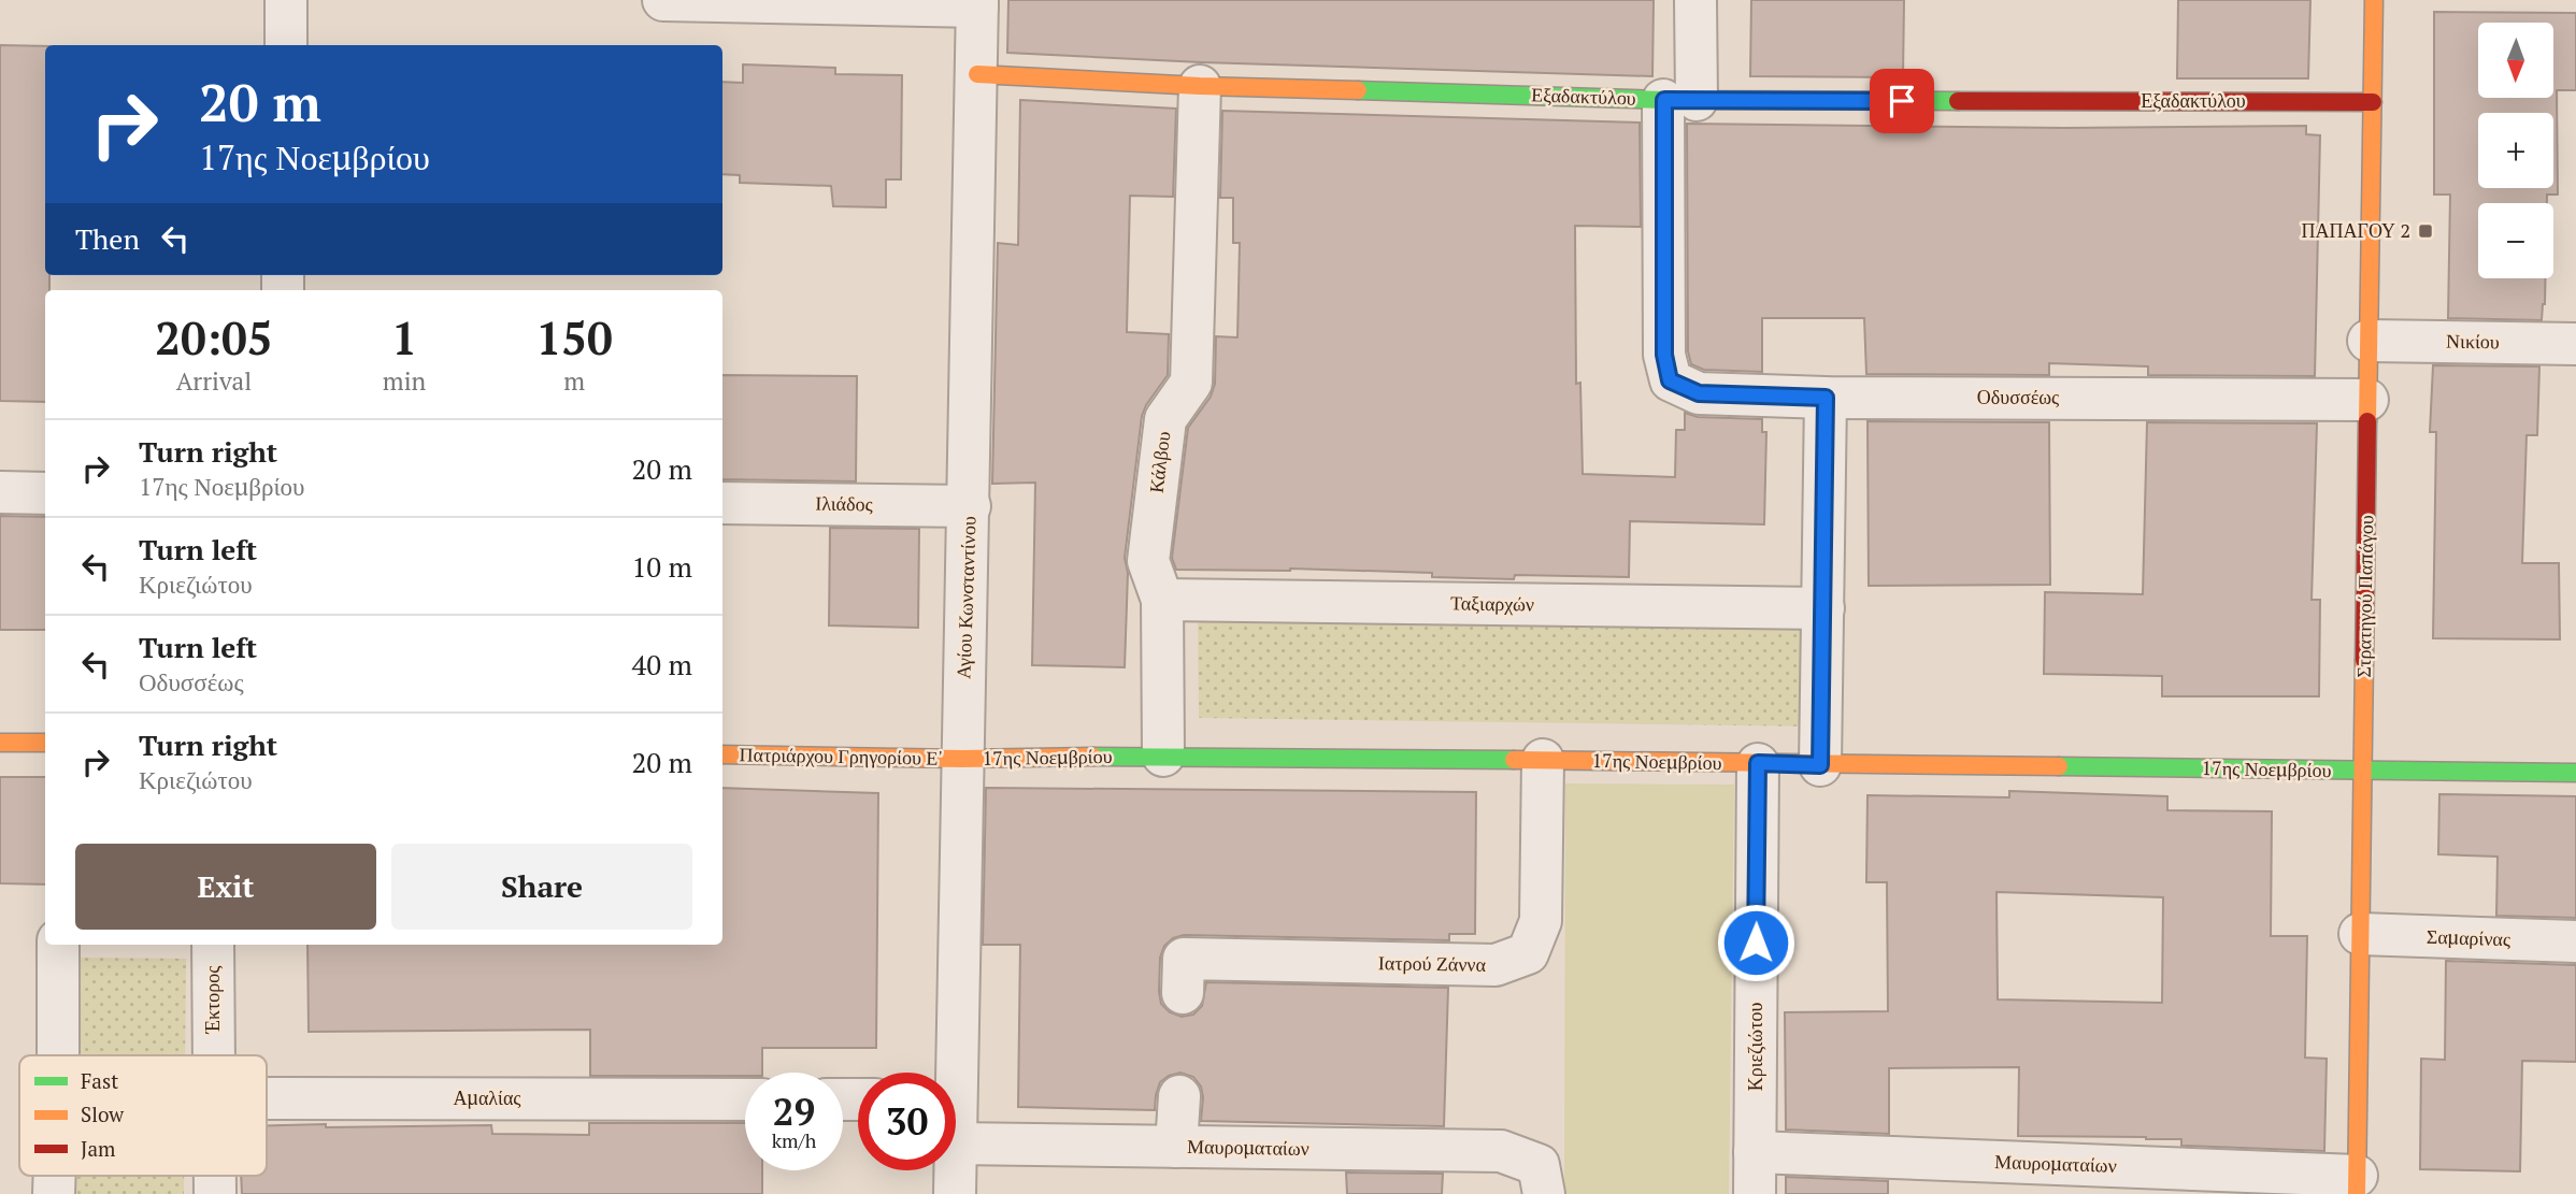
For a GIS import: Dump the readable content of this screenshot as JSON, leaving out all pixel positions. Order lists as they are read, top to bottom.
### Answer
{
  "streets": {
    "street": [
      "Εξαδακτύλου",
      "Νικίου",
      "Οδυσσέως",
      "Κάλβου",
      "Ιλιάδος",
      "Στρατηγού Παπάγου",
      "Αγίου Κωνσταντίνου",
      "Ταξιαρχών",
      "Πατριάρχου Γρηγορίου Ε'",
      "17ης Νοεμβρίου",
      "Σαμαρίνας",
      "Ιατρού Ζάννα",
      "Έκτορος",
      "Κριεζιώτου",
      "Αμαλίας",
      "Μαυροματαίων"
    ]
  },
  "crossings": [
    ["Εξαδακτύλου", "Οδυσσέως"],
    ["Εξαδακτύλου", "Κάλβου"],
    ["Εξαδακτύλου", "Στρατηγού Παπάγου"],
    ["Εξαδακτύλου", "Αγίου Κωνσταντίνου"],
    ["Νικίου", "Στρατηγού Παπάγου"],
    ["Οδυσσέως", "Στρατηγού Παπάγου"],
    ["Κάλβου", "Ταξιαρχών"],
    ["Κάλβου", "17ης Νοεμβρίου"],
    ["Ιλιάδος", "Αγίου Κωνσταντίνου"],
    ["Στρατηγού Παπάγου", "17ης Νοεμβρίου"],
    ["Στρατηγού Παπάγου", "Σαμαρίνας"],
    ["Στρατηγού Παπάγου", "Μαυροματαίων"],
    ["Αγίου Κωνσταντίνου", "Πατριάρχου Γρηγορίου Ε'"],
    ["Αγίου Κωνσταντίνου", "17ης Νοεμβρίου"],
    ["Πατριάρχου Γρηγορίου Ε'", "17ης Νοεμβρίου"],
    ["17ης Νοεμβρίου", "Ιατρού Ζάννα"],
    ["17ης Νοεμβρίου", "Κριεζιώτου"],
    ["Κριεζιώτου", "Μαυροματαίων"]
  ],
  "places": {
    "transit": ["ΠΑΠΑΓΟΥ 2"]
  },
  "legend": ["Fast", "Slow", "Jam"],
  "north": "bottom",
  "page": {
    "map_buttons": ["+", "−"],
    "turn": ["20 m", "17ης Νοεμβρίου"],
    "then": "Then",
    "eta": [
      "20:05",
      "Arrival",
      "1",
      "min",
      "150",
      "m"
    ],
    "list": [
      {
        "name": "Turn right",
        "note": "17ης Νοεμβρίου",
        "value": "20 m"
      },
      {
        "name": "Turn left",
        "note": "Κριεζιώτου",
        "value": "10 m"
      },
      {
        "name": "Turn left",
        "note": "Οδυσσέως",
        "value": "40 m"
      },
      {
        "name": "Turn right",
        "note": "Κριεζιώτου",
        "value": "20 m"
      }
    ],
    "buttons": ["Exit", "Share"],
    "speed": "29 km/h",
    "limit": "30"
  }
}
